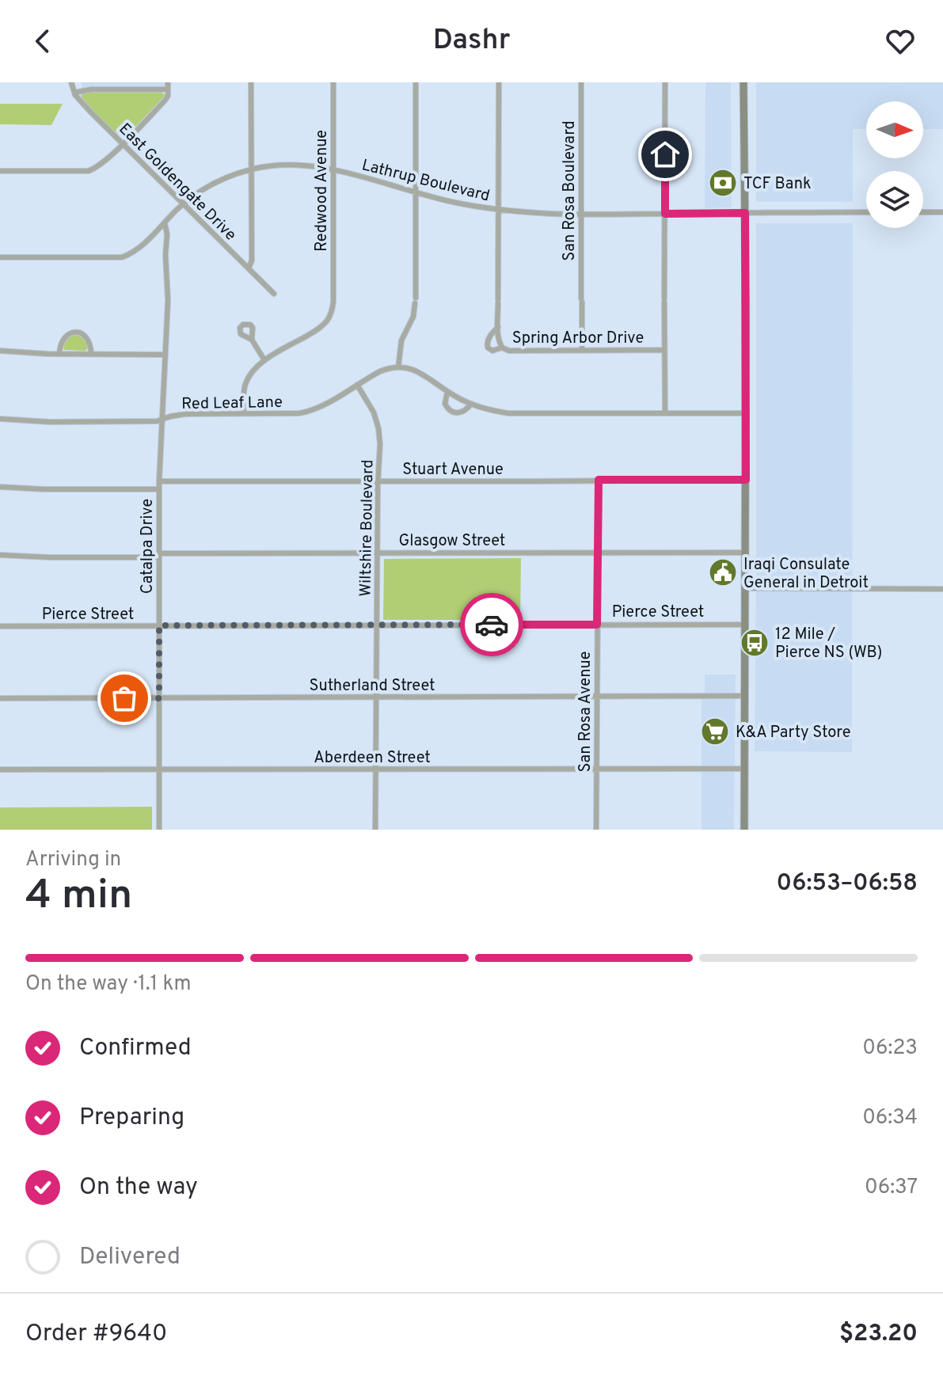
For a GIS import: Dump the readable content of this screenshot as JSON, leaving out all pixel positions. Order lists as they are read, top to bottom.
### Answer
{
  "streets": {
    "street": [
      "Lathrup Boulevard",
      "East Goldengate Drive",
      "Redwood Avenue",
      "San Rosa Boulevard",
      "Spring Arbor Drive",
      "Red Leaf Lane",
      "Stuart Avenue",
      "Wiltshire Boulevard",
      "Glasgow Street",
      "Catalpa Drive",
      "Pierce Street",
      "Sutherland Street",
      "San Rosa Avenue",
      "Aberdeen Street"
    ]
  },
  "crossings": [
    ["Lathrup Boulevard", "East Goldengate Drive"],
    ["Lathrup Boulevard", "Redwood Avenue"],
    ["Lathrup Boulevard", "San Rosa Boulevard"],
    ["Lathrup Boulevard", "Catalpa Drive"],
    ["Redwood Avenue", "Red Leaf Lane"],
    ["San Rosa Boulevard", "Spring Arbor Drive"],
    ["Red Leaf Lane", "Wiltshire Boulevard"],
    ["Red Leaf Lane", "Catalpa Drive"],
    ["Stuart Avenue", "Wiltshire Boulevard"],
    ["Stuart Avenue", "Catalpa Drive"],
    ["Stuart Avenue", "San Rosa Avenue"],
    ["Wiltshire Boulevard", "Glasgow Street"],
    ["Wiltshire Boulevard", "Pierce Street"],
    ["Wiltshire Boulevard", "Sutherland Street"],
    ["Wiltshire Boulevard", "Aberdeen Street"],
    ["Glasgow Street", "Catalpa Drive"],
    ["Glasgow Street", "San Rosa Avenue"],
    ["Catalpa Drive", "Pierce Street"],
    ["Catalpa Drive", "Sutherland Street"],
    ["Catalpa Drive", "Aberdeen Street"],
    ["Pierce Street", "San Rosa Avenue"],
    ["Sutherland Street", "San Rosa Avenue"],
    ["San Rosa Avenue", "Aberdeen Street"]
  ],
  "places": {
    "bank": ["TCF Bank"],
    "public building": ["Iraqi Consulate General in Detroit"],
    "bus stop": ["12 Mile / Pierce NS (WB)"],
    "supermarket": ["K&A Party Store"]
  },
  "north": "right",
  "page": {
    "header": "Dashr",
    "heading": ["4 min", "Arriving in", "06:53–06:58"],
    "panel": ["Order #9640", "$23.20"],
    "bar": "On the way · 1.1 km",
    "list": [
      ["Confirmed", "06:23"],
      ["Preparing", "06:34"],
      ["On the way", "06:37"],
      "Delivered"
    ]
  }
}
